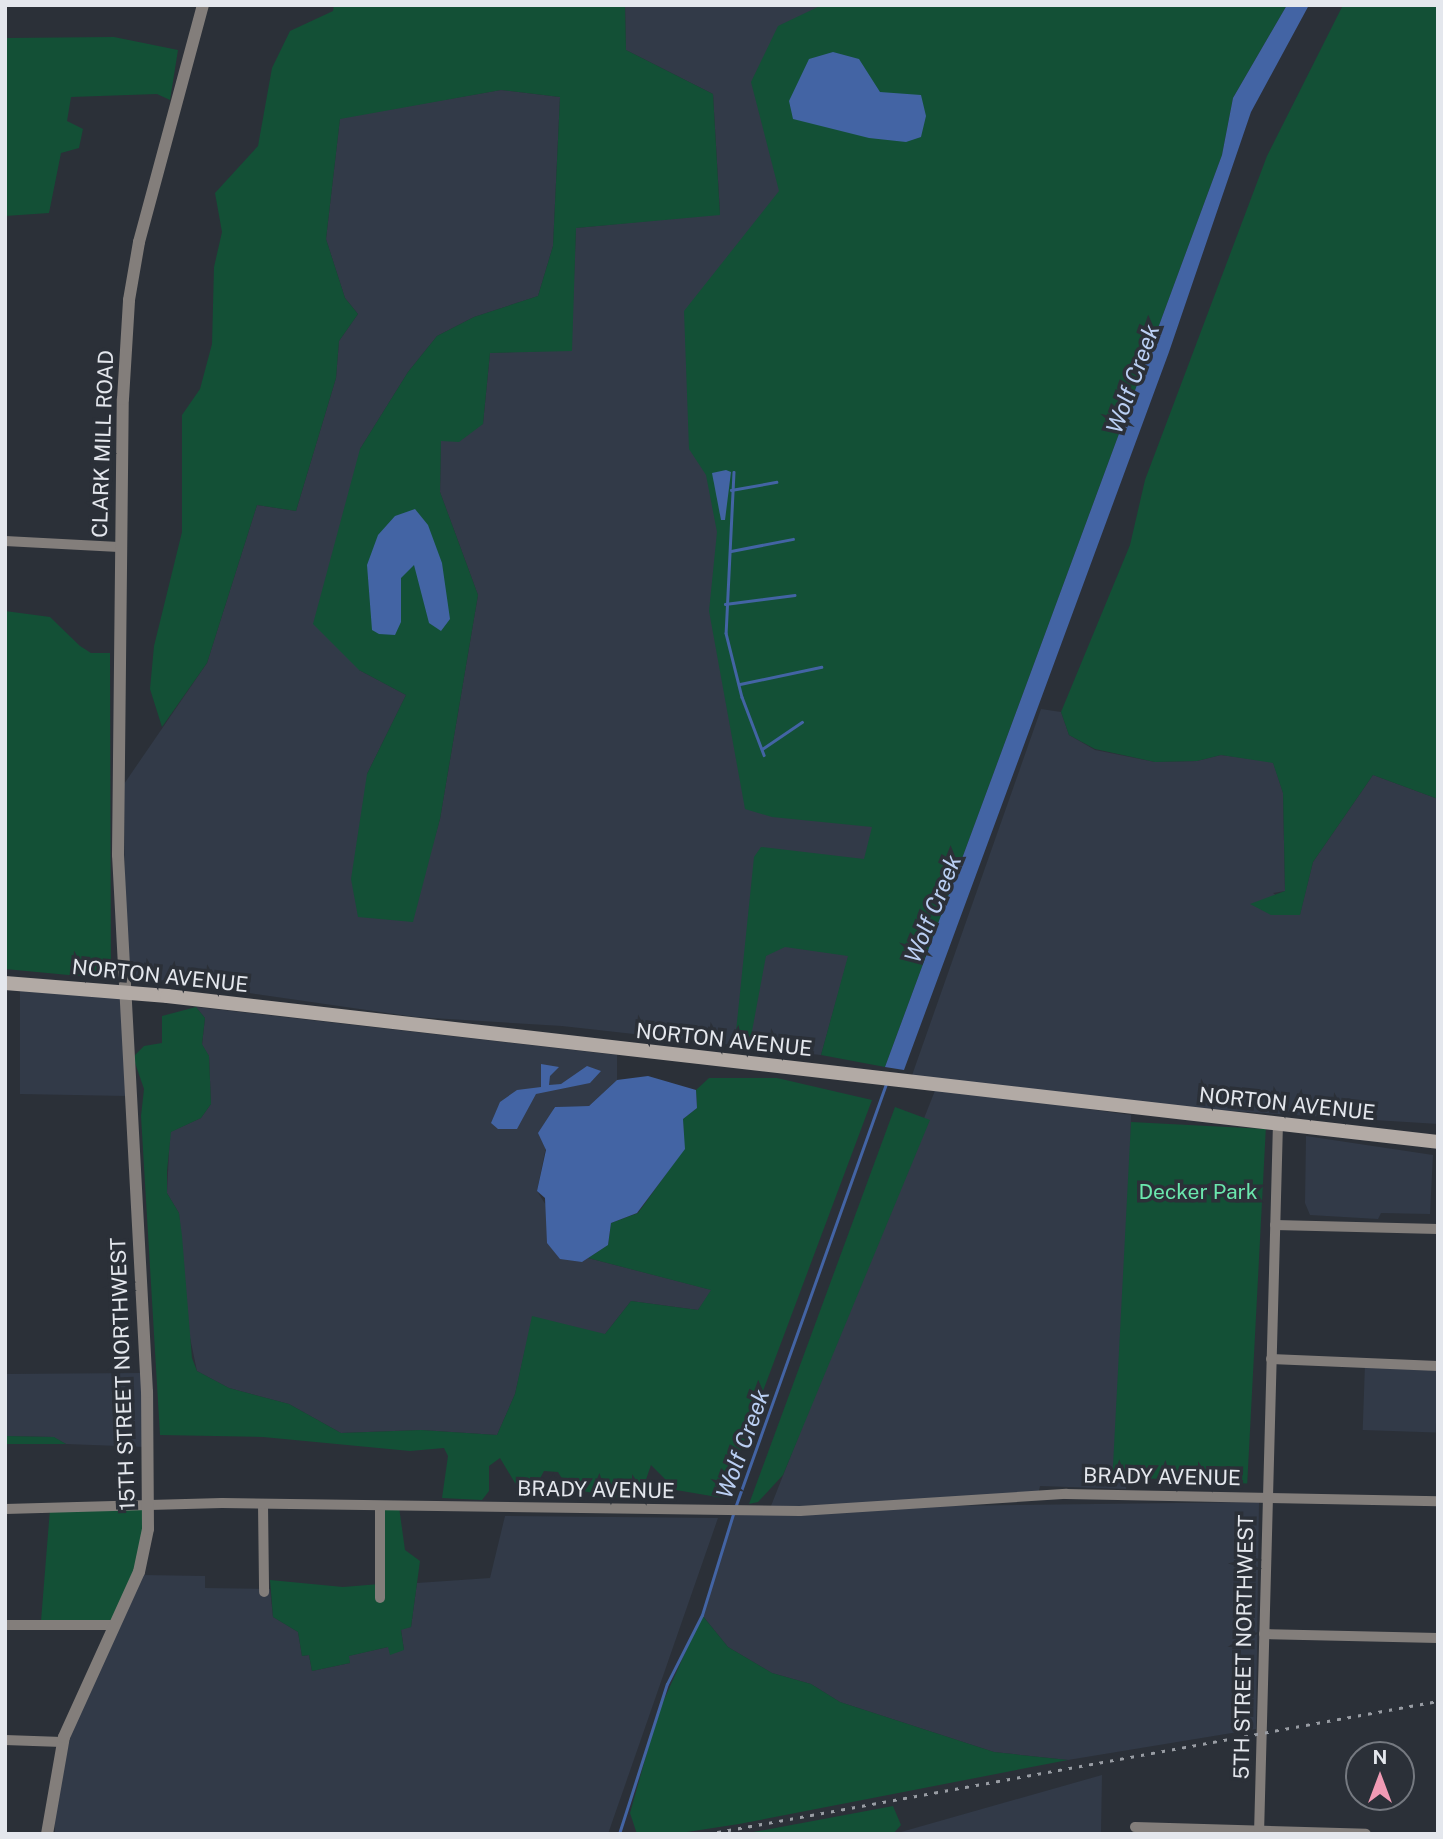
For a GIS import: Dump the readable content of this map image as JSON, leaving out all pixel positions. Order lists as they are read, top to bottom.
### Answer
{
  "streets": {
    "main road": ["NORTON AVENUE"],
    "street": [
      "CLARK MILL ROAD",
      "15TH STREET NORTHWEST",
      "BRADY AVENUE",
      "5TH STREET NORTHWEST"
    ]
  },
  "crossings": [
    ["CLARK MILL ROAD", "15TH STREET NORTHWEST"],
    ["NORTON AVENUE", "15TH STREET NORTHWEST"],
    ["NORTON AVENUE", "5TH STREET NORTHWEST"],
    ["15TH STREET NORTHWEST", "BRADY AVENUE"],
    ["BRADY AVENUE", "5TH STREET NORTHWEST"]
  ],
  "water": ["Wolf Creek"],
  "parks": ["Decker Park"],
  "north": "top"
}
